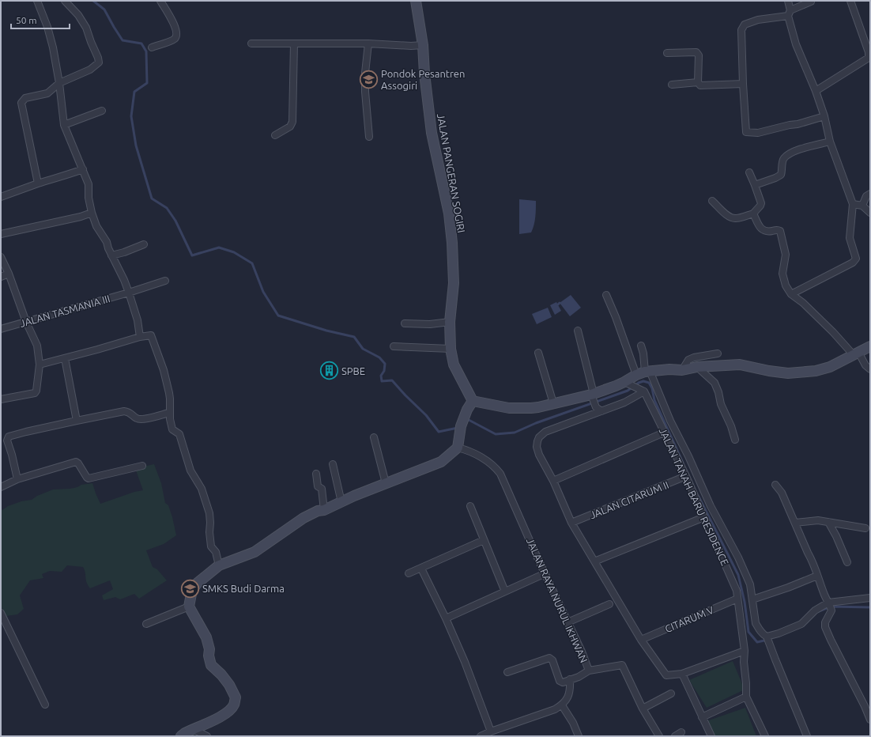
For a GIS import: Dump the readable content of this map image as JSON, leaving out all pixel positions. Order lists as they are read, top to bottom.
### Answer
{
  "streets": {
    "street": [
      "JALAN PANGERAN SOGIRI",
      "JALAN TASMANIA III",
      "JALAN TANAH BARU RESIDENCE",
      "JALAN CITARUM II",
      "JALAN RAYA NURUL IKHWAN",
      "CITARUM V"
    ]
  },
  "crossings": [
    ["JALAN TANAH BARU RESIDENCE", "JALAN CITARUM II"],
    ["JALAN TANAH BARU RESIDENCE", "CITARUM V"]
  ],
  "places": {
    "school or university": ["Pondok Pesantren Assogiri", "SMKS Budi Darma"],
    "building": ["SPBE"]
  },
  "scale_bar": "50 m"
}
